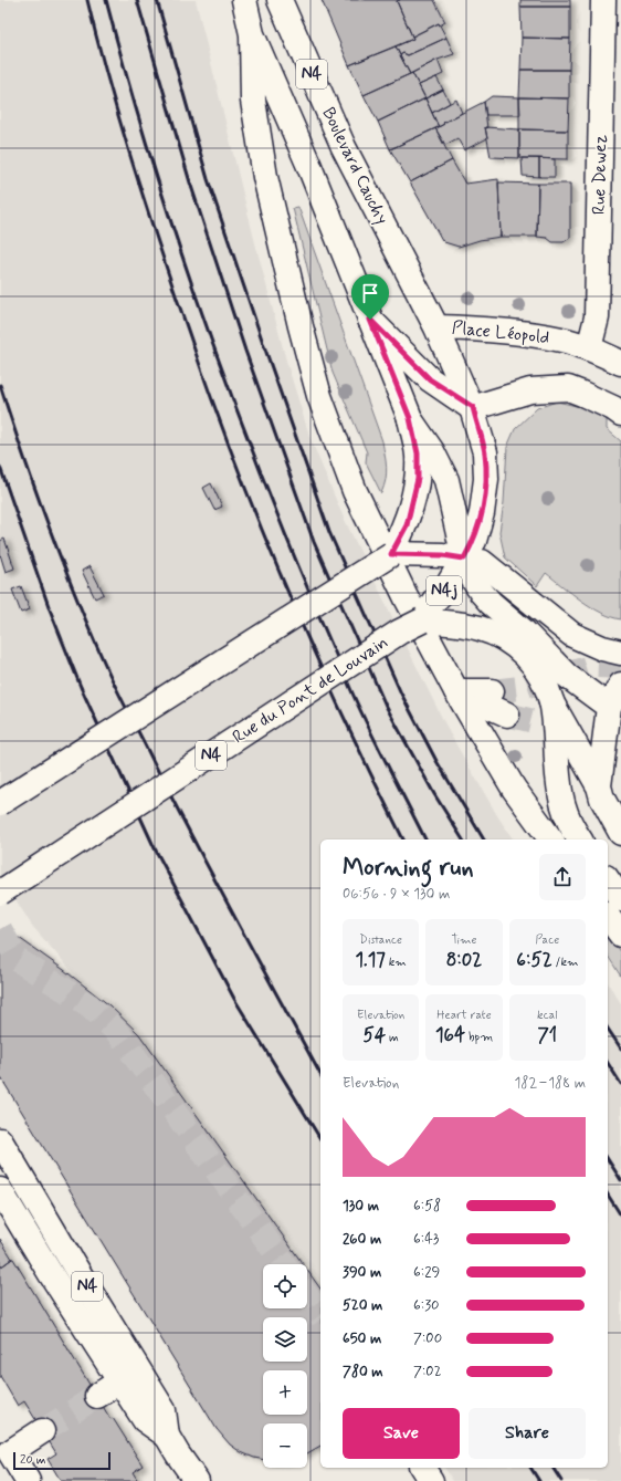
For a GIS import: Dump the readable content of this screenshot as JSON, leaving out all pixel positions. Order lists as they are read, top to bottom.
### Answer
{
  "streets": {
    "main road": [
      "N4",
      "Boulevard Cauchy",
      "Rue Dewez",
      "Place Léopold",
      "N4j",
      "Rue du Pont de Louvain"
    ]
  },
  "crossings": [
    ["Boulevard Cauchy", "Place Léopold"],
    ["Rue Dewez", "Place Léopold"],
    ["Place Léopold", "N4j"],
    ["Place Léopold", "Rue du Pont de Louvain"],
    ["N4j", "Rue du Pont de Louvain"]
  ],
  "scale_bar": "20 m",
  "page": {
    "heading": ["Morning run", "06:56 · 9 × 130 m"],
    "stats": [
      ["Distance", "1.17 km"],
      ["Time", "8:02"],
      ["Pace", "6:52 /km"],
      ["Elevation", "54 m"],
      ["Heart rate", "164 bpm"],
      ["kcal", "71"]
    ],
    "chart": ["Elevation", "182–188 m"],
    "list": [
      {
        "name": "130 m",
        "note": "6:58"
      },
      {
        "name": "260 m",
        "note": "6:43"
      },
      {
        "name": "390 m",
        "note": "6:29"
      },
      {
        "name": "520 m",
        "note": "6:30"
      },
      {
        "name": "650 m",
        "note": "7:00"
      },
      {
        "name": "780 m",
        "note": "7:02"
      }
    ],
    "map_buttons": ["+", "−"],
    "buttons": ["Save", "Share"],
    "scale": "20 m"
  }
}
